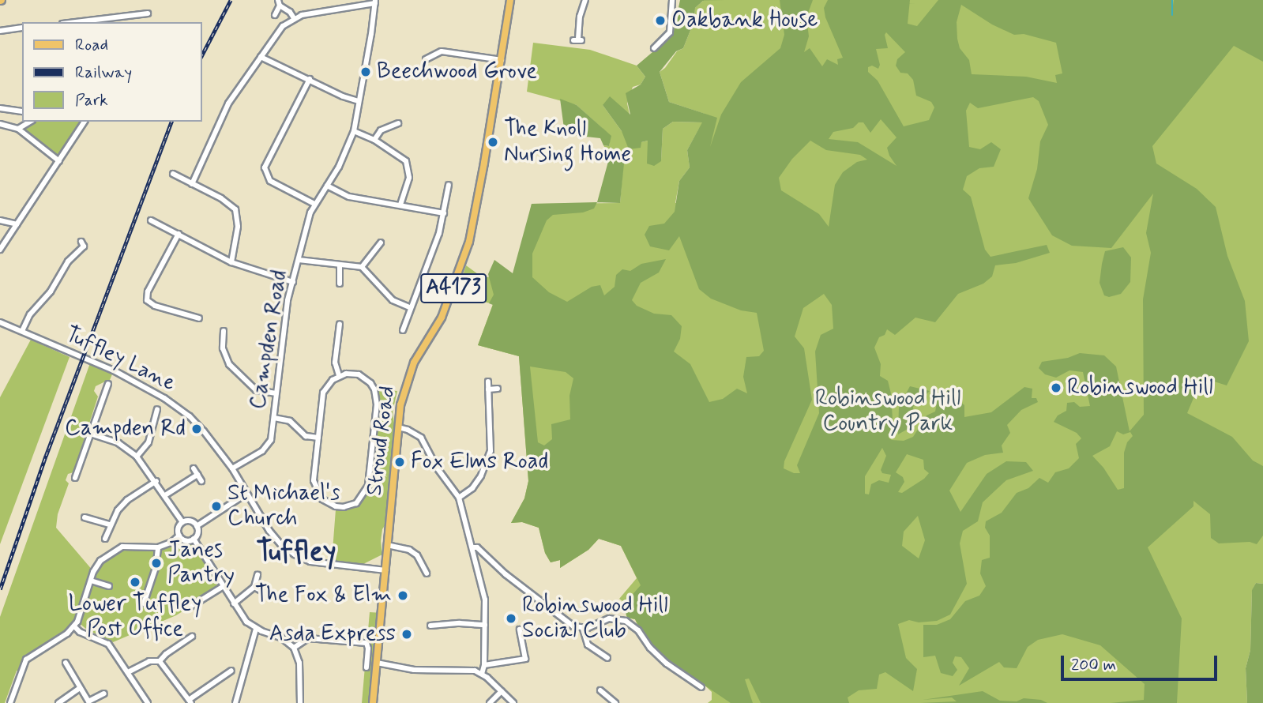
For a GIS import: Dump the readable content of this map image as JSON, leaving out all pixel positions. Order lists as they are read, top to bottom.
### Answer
{
  "streets": {
    "main road": ["A4173", "Stroud Road"],
    "street": ["Campden Road", "Tuffley Lane"]
  },
  "crossings": [
    ["Campden Road", "Tuffley Lane"],
    ["Tuffley Lane", "Stroud Road"]
  ],
  "districts": ["Tuffley"],
  "parks": ["Robinswood Hill Country Park"],
  "places": [
    "Oakbank House",
    "Beechwood Grove",
    "The Knoll Nursing Home",
    "Robinswood Hill",
    "Campden Rd",
    "Fox Elms Road",
    "St Michael's Church",
    "Janes Pantry",
    "Lower Tuffley Post Office",
    "The Fox & Elm",
    "Robinswood Hill Social Club",
    "Asda Express"
  ],
  "legend": ["Road", "Railway", "Park"],
  "scale_bar": "200 m"
}
